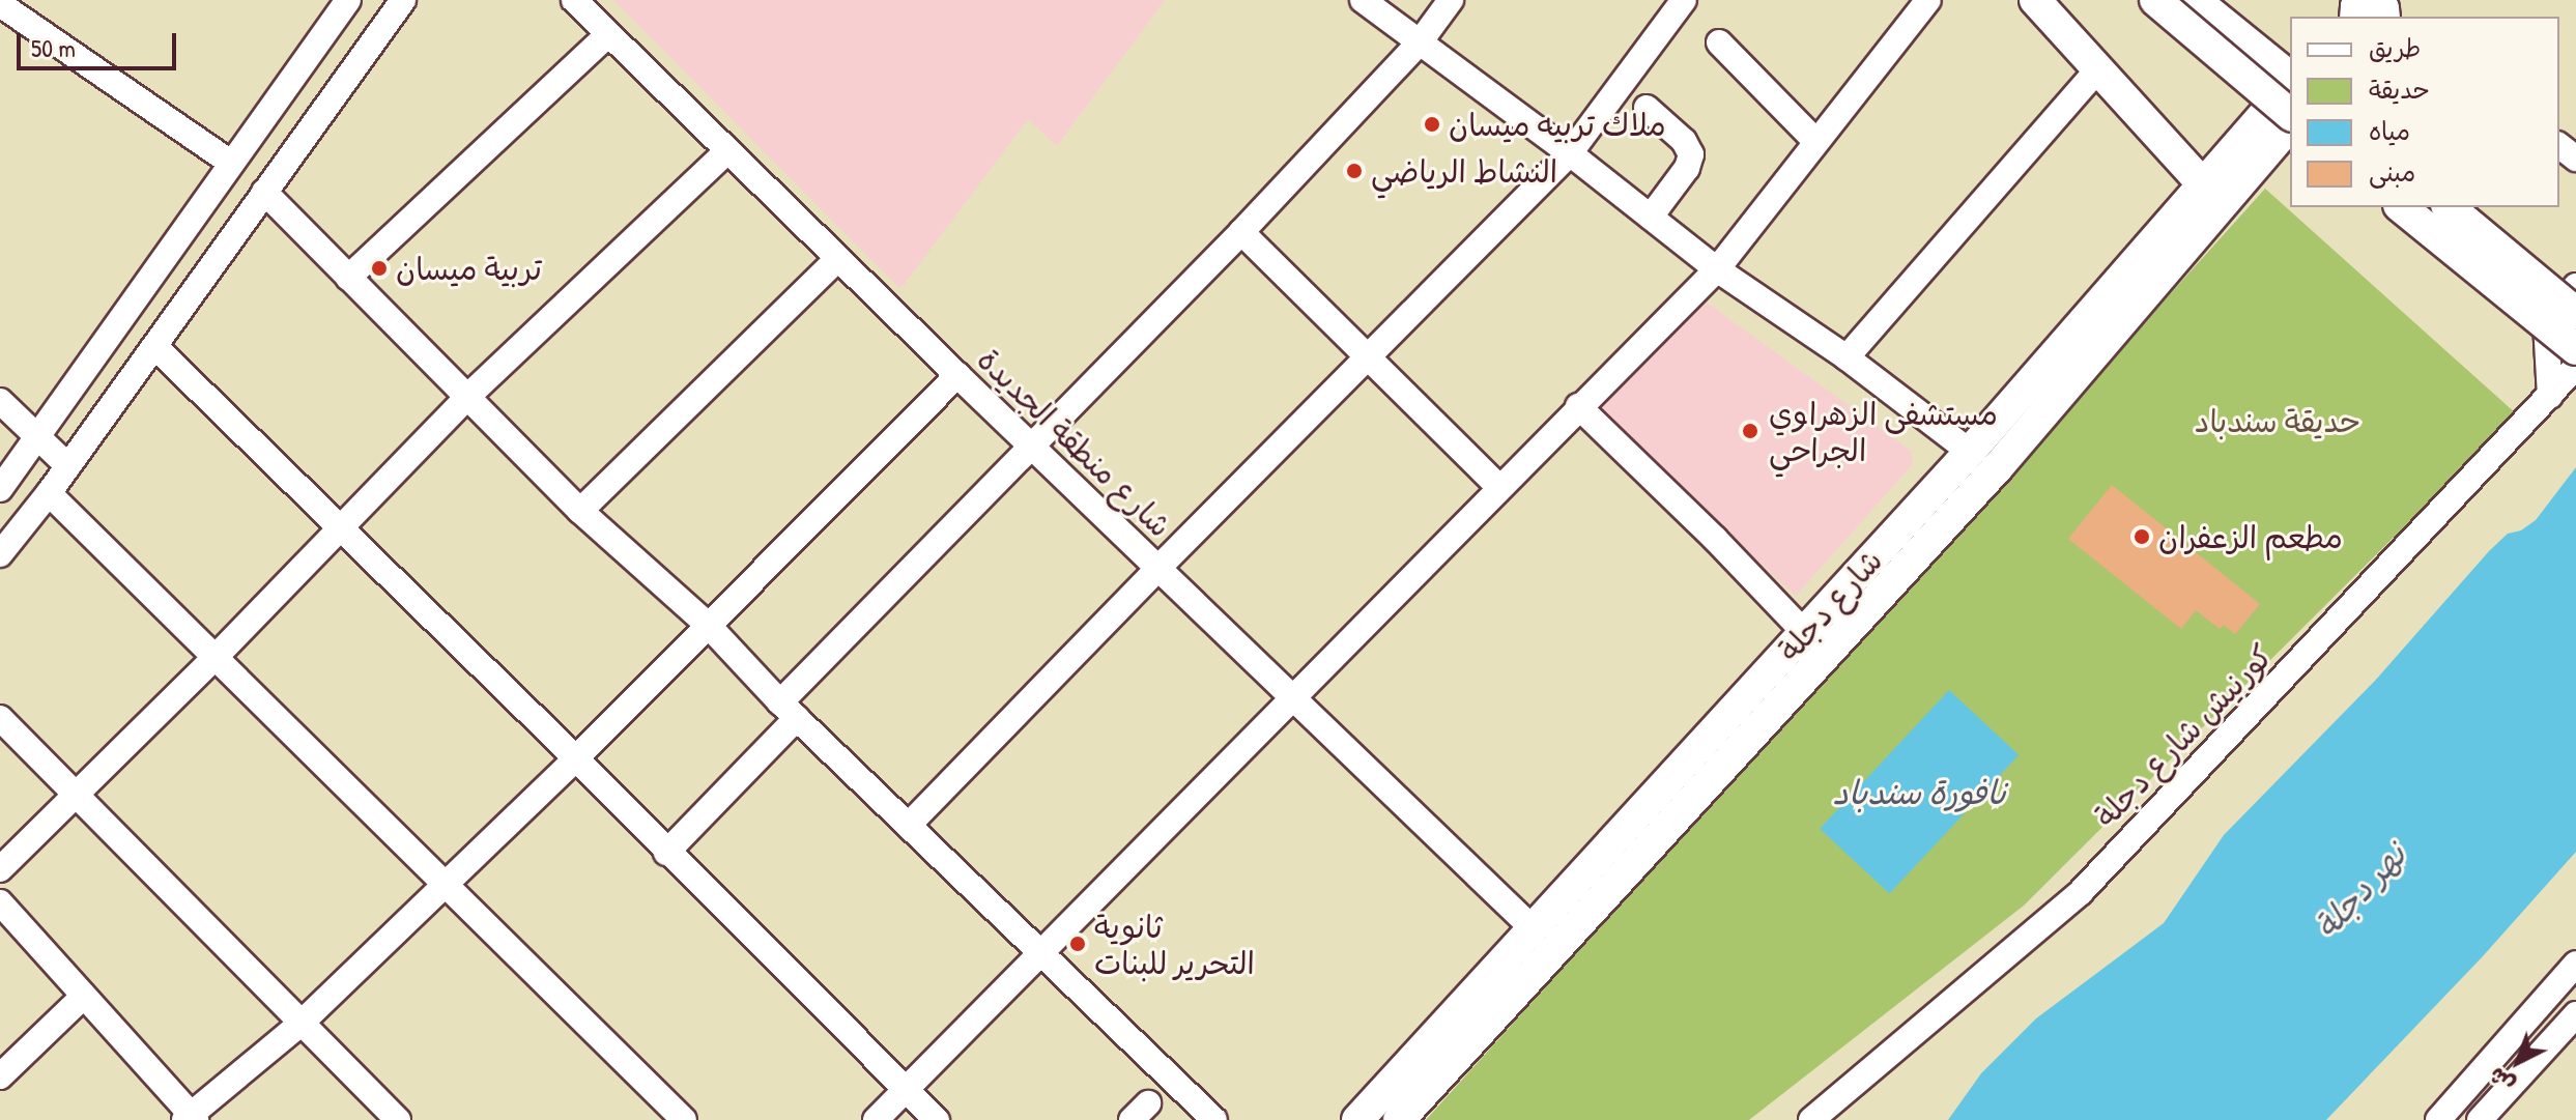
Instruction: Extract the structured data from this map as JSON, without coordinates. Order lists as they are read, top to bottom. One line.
{"streets":{"main road":["شارع دجلة"],"street":["شارع منطقة الجديدة","كورنيش شارع دجلة"]},"crossings":[["شارع منطقة الجديدة","شارع دجلة"]],"water":["نافورة سندباد","نهر دجلة"],"parks":["حديقة سندباد"],"places":["ملاك تربيه ميسان","النشاط الرياضي","تربية ميسان","مستشفى الزهراوي الجراحي","مطعم الزعفران","ثانوية التحرير للبنات"],"legend":["طريق","حديقة","مياه","مبنى"],"scale_bar":"50 m","north":"bottom left"}
